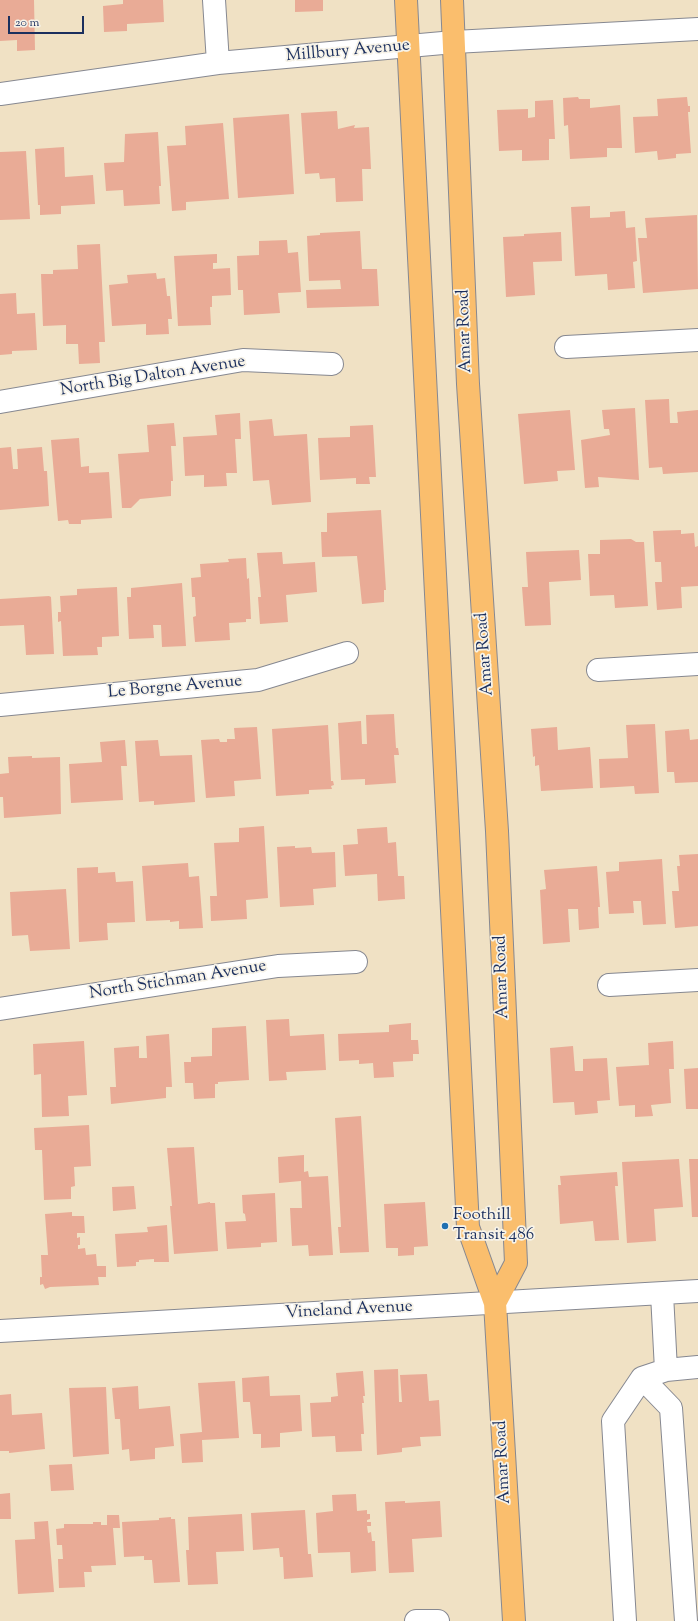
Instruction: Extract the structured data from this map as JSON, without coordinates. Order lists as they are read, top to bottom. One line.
{"streets":{"main road":["Amar Road"],"street":["Millbury Avenue","North Big Dalton Avenue","Le Borgne Avenue","North Stichman Avenue","Vineland Avenue"]},"crossings":[["Millbury Avenue","Amar Road"],["Amar Road","Vineland Avenue"]],"places":["Foothill Transit 486"],"scale_bar":"20 m"}
